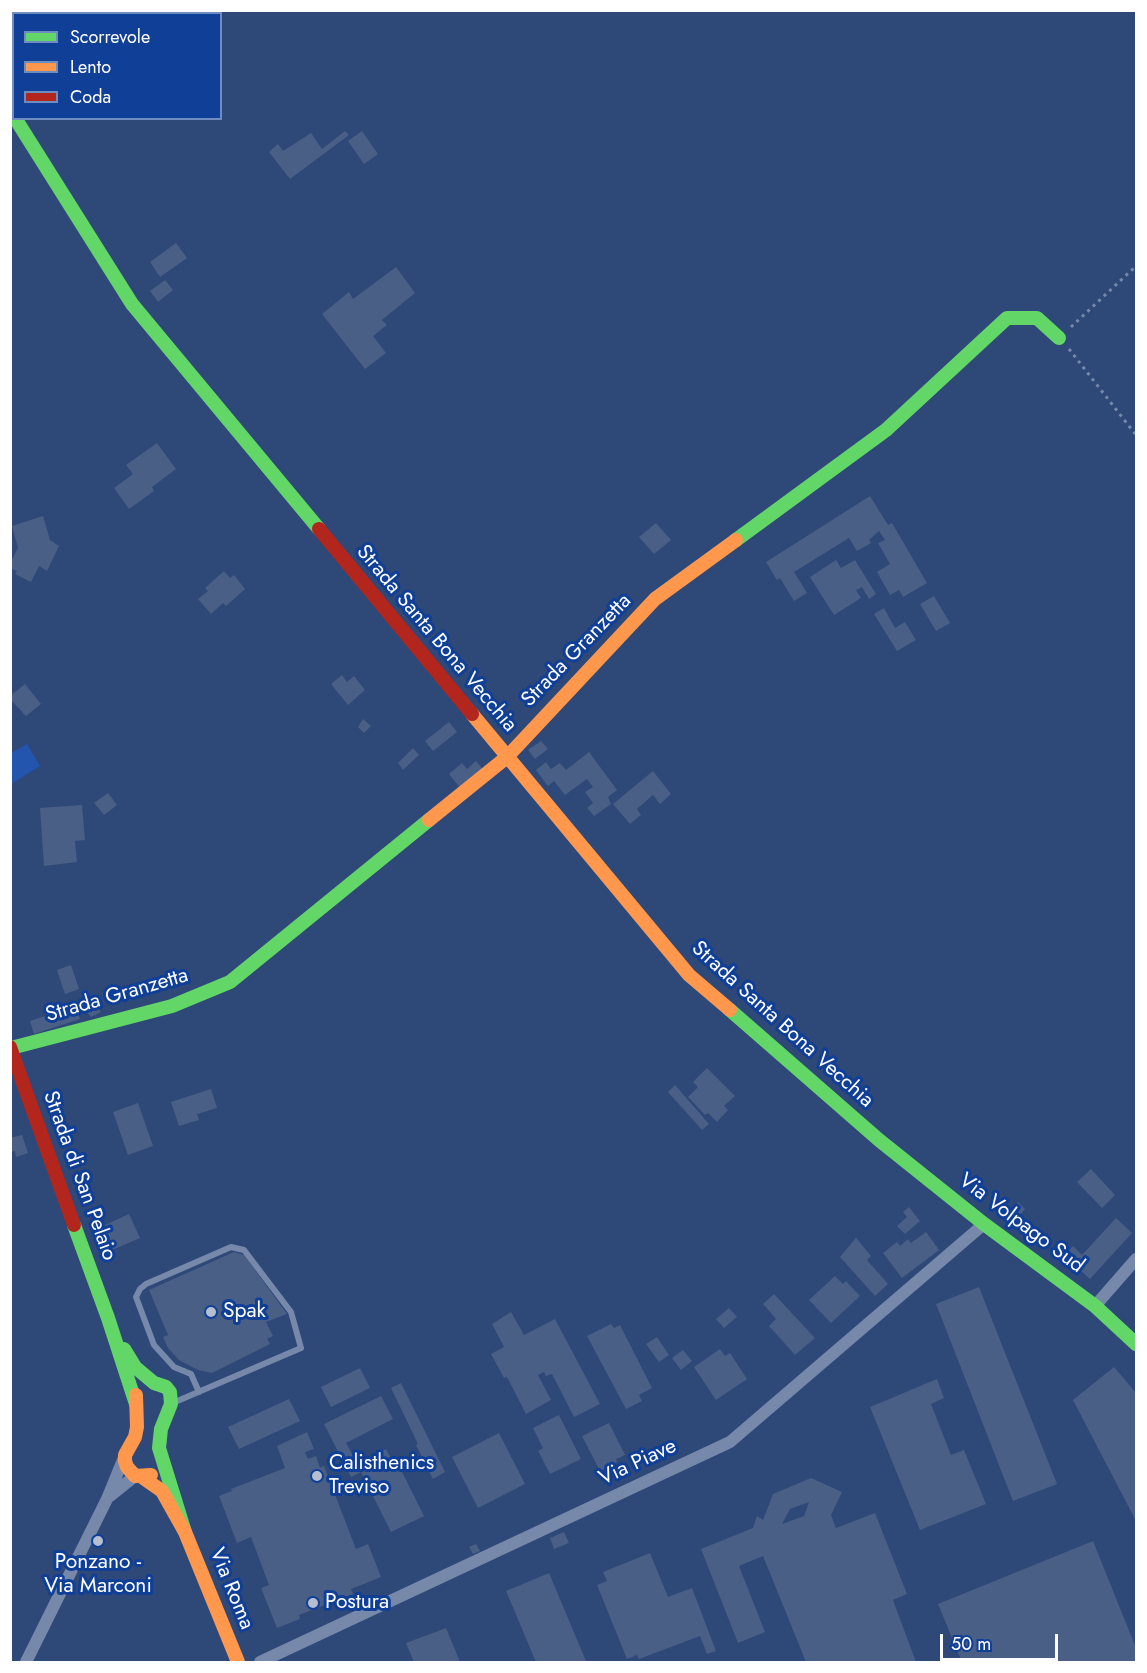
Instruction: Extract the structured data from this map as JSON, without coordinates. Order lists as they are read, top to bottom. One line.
{"streets":{"street":["Strada Santa Bona Vecchia","Strada Granzetta","Strada di San Pelaio","Via Volpago Sud","Via Piave","Via Roma"]},"crossings":[["Strada Santa Bona Vecchia","Strada Granzetta"],["Strada Santa Bona Vecchia","Via Volpago Sud"],["Strada Granzetta","Strada di San Pelaio"],["Via Volpago Sud","Via Piave"]],"places":["Spak","Calisthenics Treviso","Ponzano - Via Marconi","Postura"],"legend":["Scorrevole","Lento","Coda"],"scale_bar":"50 m"}
